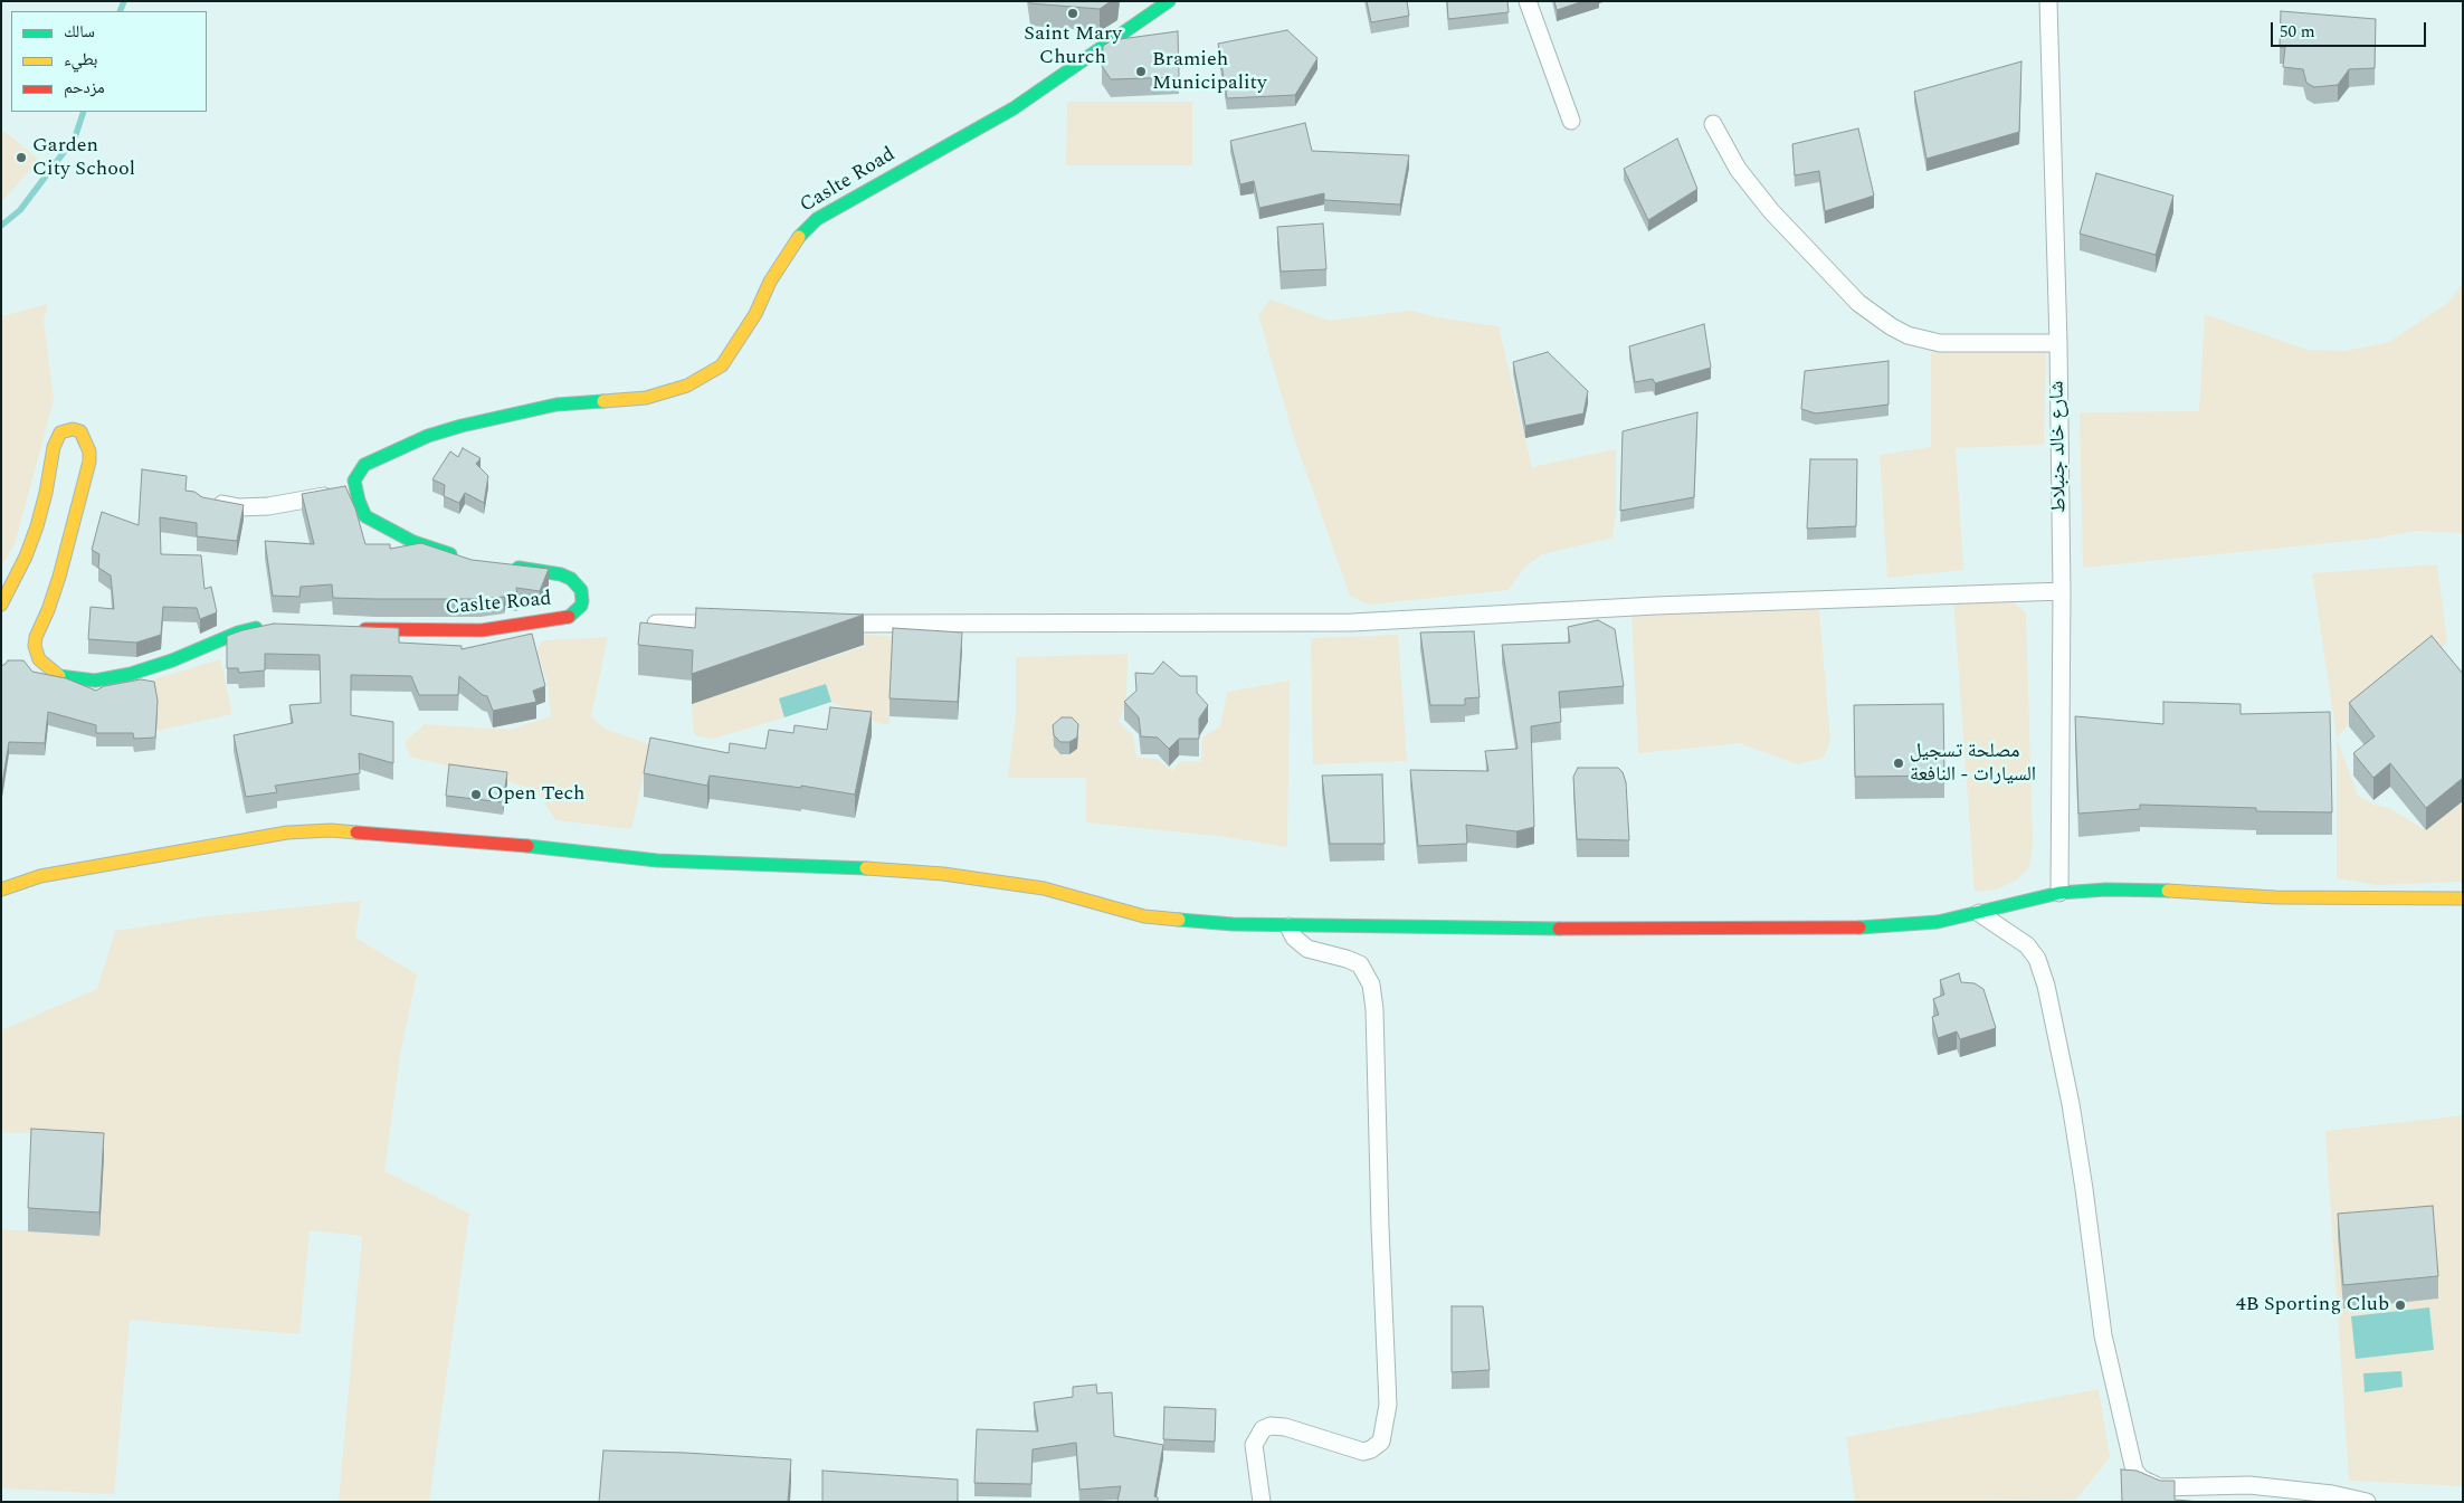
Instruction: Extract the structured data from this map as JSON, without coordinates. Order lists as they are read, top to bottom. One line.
{"streets":{"main road":["Caslte Road"],"street":["شارع خالد جنبلاط"]},"places":["Saint Mary Church","Bramieh Municipality","Garden City School","مصلحة تسجيل السيارات - النافعة","Open Tech","4B Sporting Club"],"legend":["سالك","بطيء","مزدحم"],"scale_bar":"50 m"}
